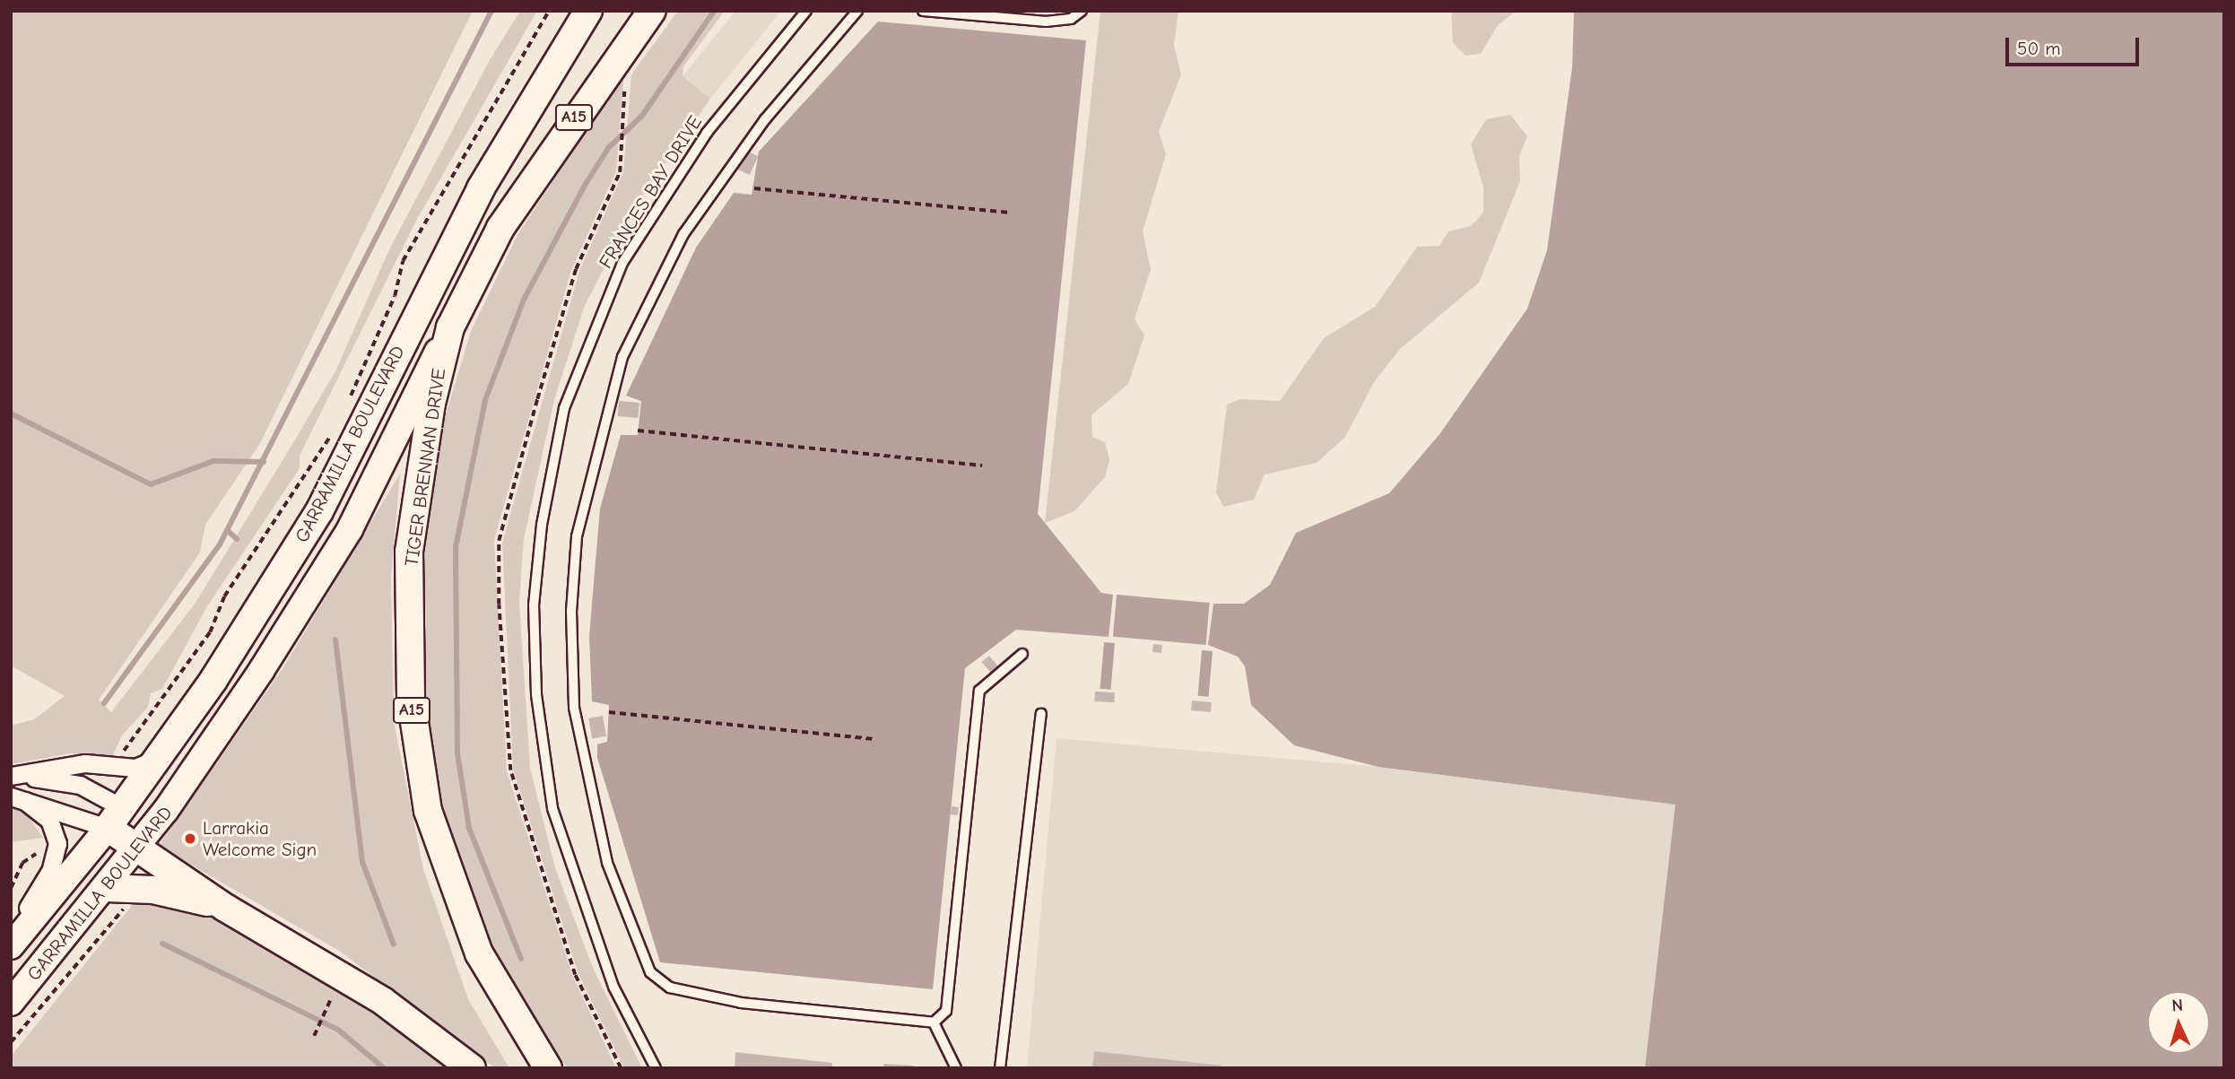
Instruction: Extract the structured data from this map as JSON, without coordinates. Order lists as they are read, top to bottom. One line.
{"streets":{"main road":["A15","GARRAMILLA BOULEVARD","TIGER BRENNAN DRIVE"],"lane":["FRANCES BAY DRIVE"]},"crossings":[["GARRAMILLA BOULEVARD","TIGER BRENNAN DRIVE"]],"places":["Larrakia Welcome Sign"],"scale_bar":"50 m","north":"top"}
